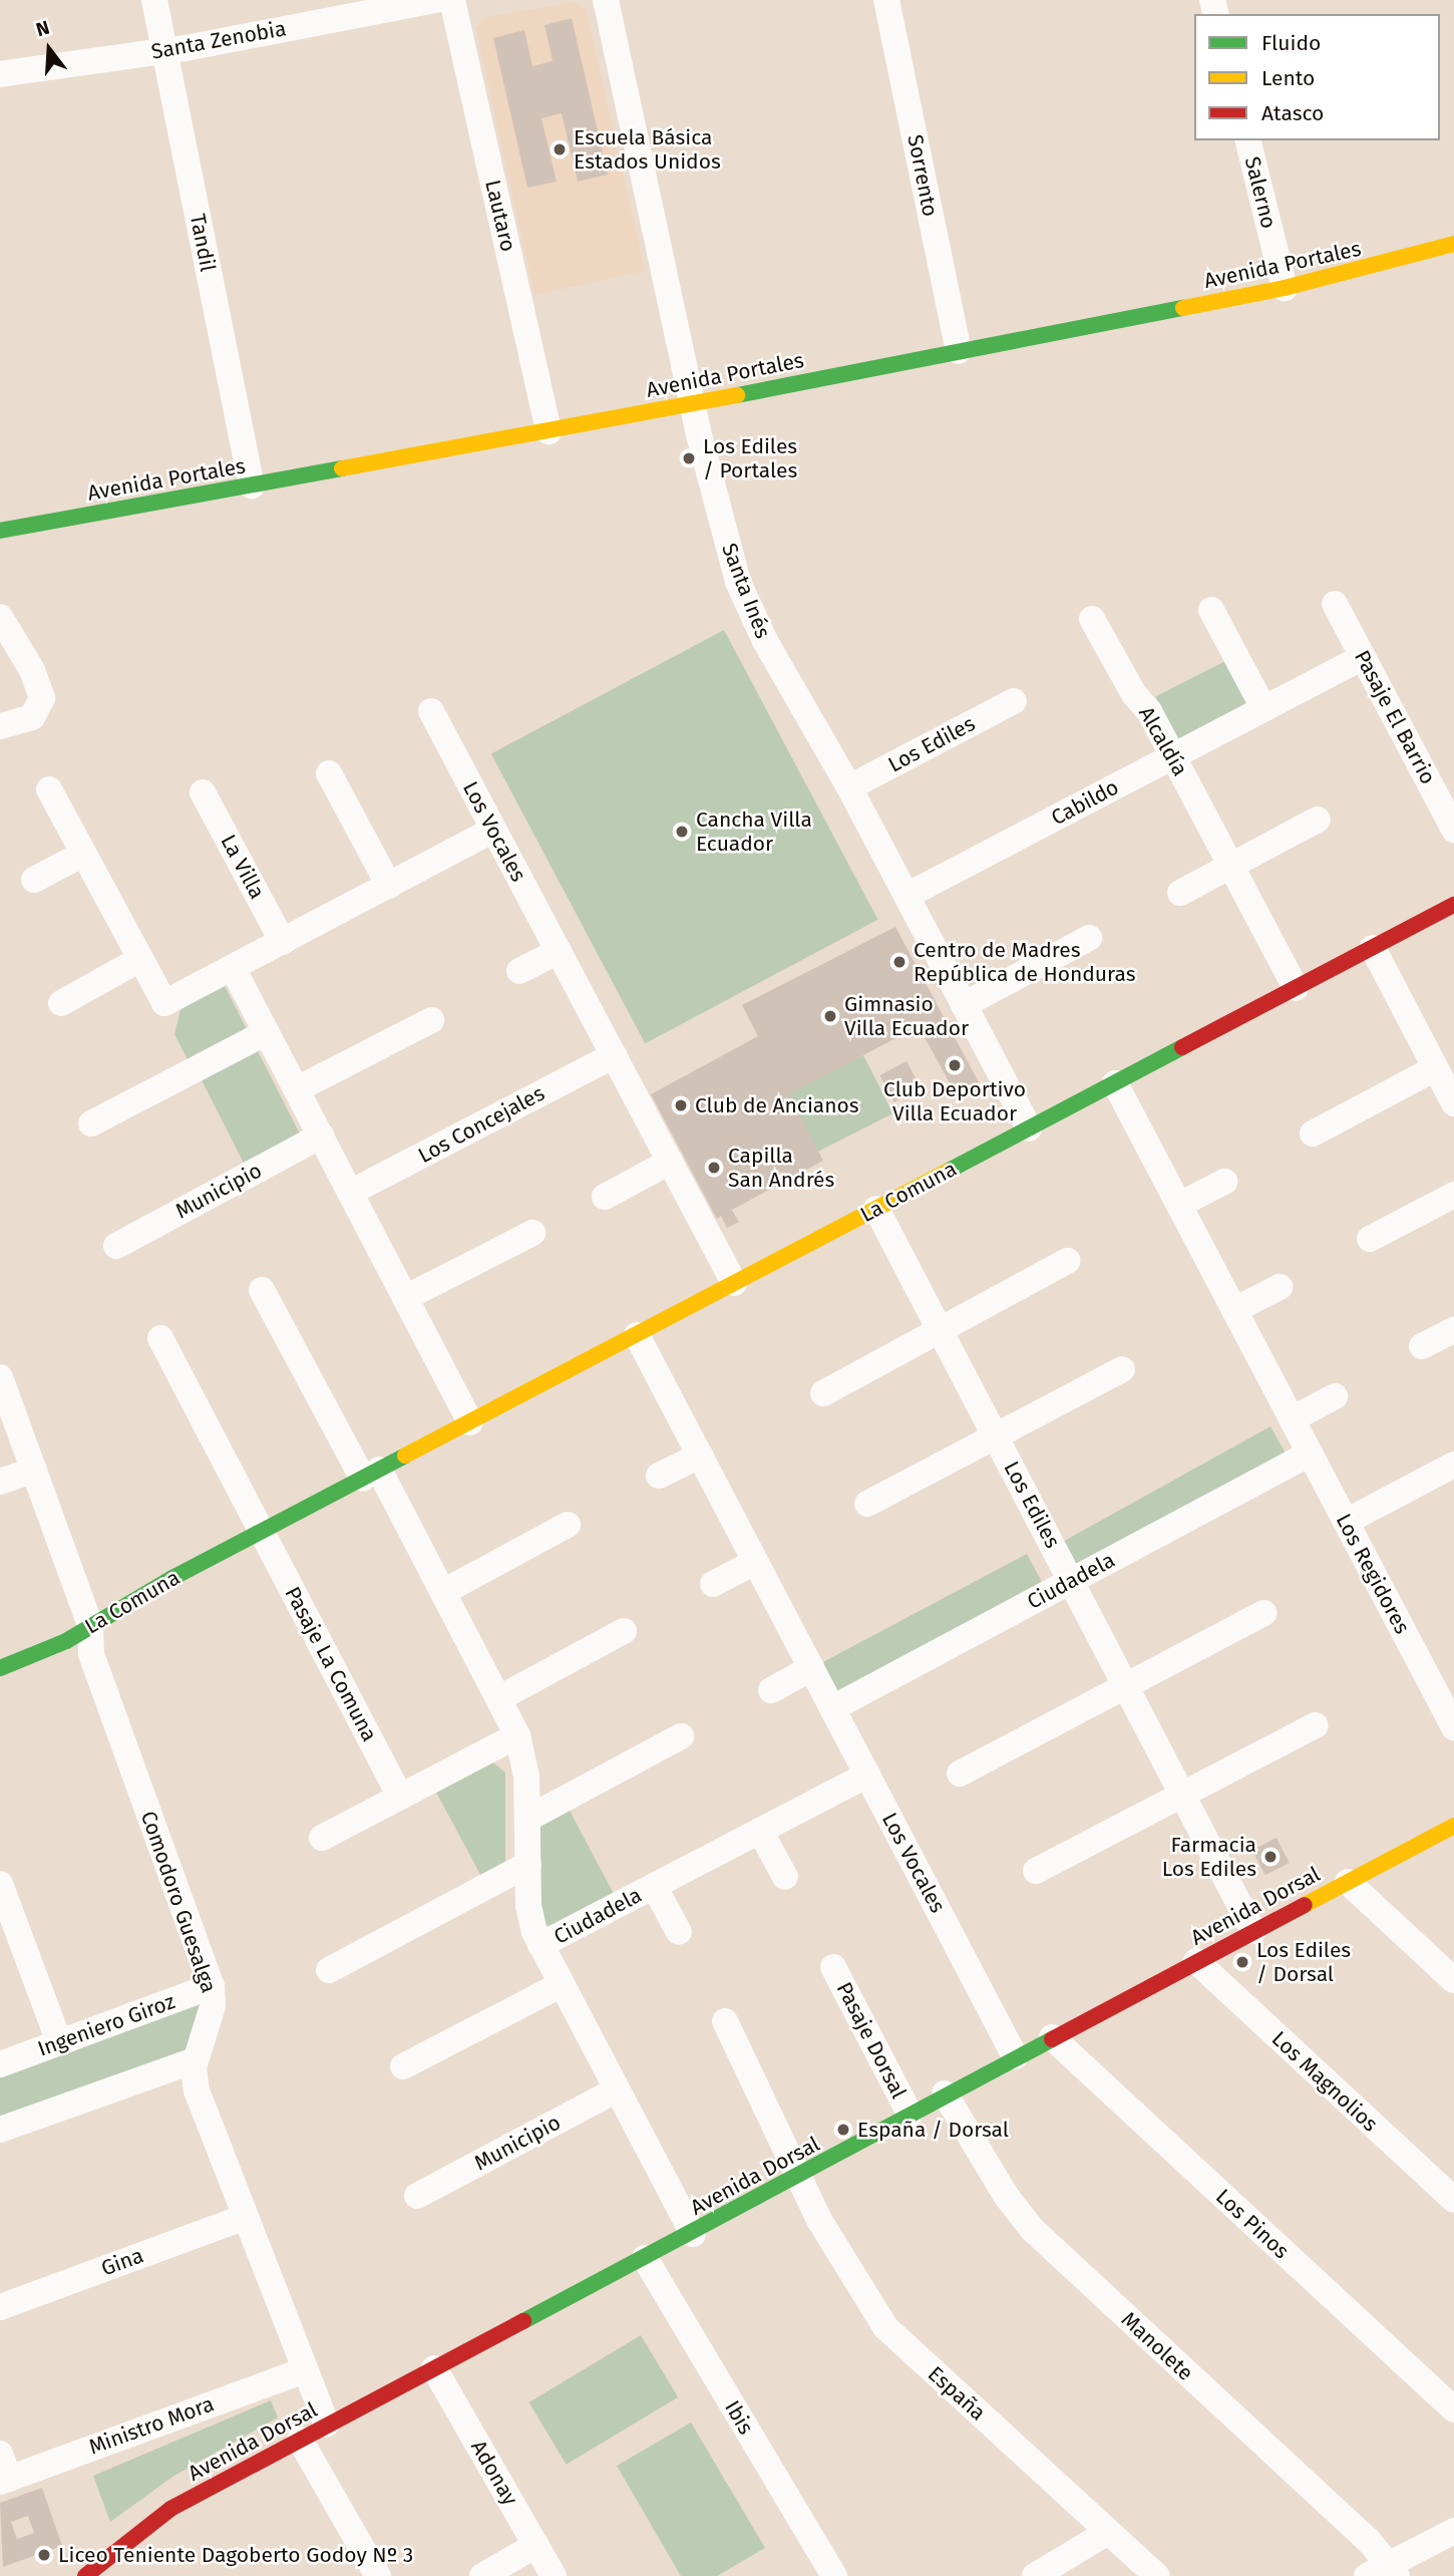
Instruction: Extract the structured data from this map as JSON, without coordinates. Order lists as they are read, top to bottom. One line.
{"streets":{"street":["Santa Zenobia","Sorrento","Salerno","Lautaro","Tandil","Avenida Portales","Santa Inés","Pasaje El Barrio","Alcaldía","Los Ediles","Cabildo","Los Vocales","La Villa","Los Concejales","Municipio","La Comuna","Los Regidores","Ciudadela","Pasaje La Comuna","Comodoro Guesalga","Avenida Dorsal","Ingeniero Giroz","Pasaje Dorsal","Los Magnolios","Los Pinos","Gina","Manolete","España","Ibis","Ministro Mora","Adonay"]},"crossings":[["Santa Zenobia","Tandil"],["Sorrento","Avenida Portales"],["Salerno","Avenida Portales"],["Lautaro","Avenida Portales"],["Tandil","Avenida Portales"],["Avenida Portales","Santa Inés"],["Santa Inés","Los Ediles"],["Santa Inés","Cabildo"],["Santa Inés","La Comuna"],["Pasaje El Barrio","Cabildo"],["Alcaldía","Cabildo"],["Alcaldía","La Comuna"],["Los Ediles","La Comuna"],["Los Ediles","Ciudadela"],["Los Ediles","Avenida Dorsal"],["Los Vocales","Los Concejales"],["Los Vocales","La Comuna"],["Los Vocales","Ciudadela"],["Los Vocales","Avenida Dorsal"],["La Comuna","Los Regidores"],["La Comuna","Pasaje La Comuna"],["La Comuna","Comodoro Guesalga"],["Los Regidores","Ciudadela"],["Comodoro Guesalga","Avenida Dorsal"],["Comodoro Guesalga","Ingeniero Giroz"],["Comodoro Guesalga","Gina"],["Comodoro Guesalga","Ministro Mora"],["Avenida Dorsal","Pasaje Dorsal"],["Avenida Dorsal","Los Magnolios"],["Avenida Dorsal","Los Pinos"],["Avenida Dorsal","Manolete"],["Avenida Dorsal","España"],["Avenida Dorsal","Ibis"],["Avenida Dorsal","Adonay"]],"places":["Escuela Básica Estados Unidos","Los Ediles / Portales","Cancha Villa Ecuador","Centro de Madres República de Honduras","Gimnasio Villa Ecuador","Club Deportivo Villa Ecuador","Club de Ancianos","Capilla San Andrés","Farmacia Los Ediles","Los Ediles / Dorsal","España / Dorsal","Liceo Teniente Dagoberto Godoy Nº 3"],"legend":["Fluido","Lento","Atasco"],"north":"top"}
